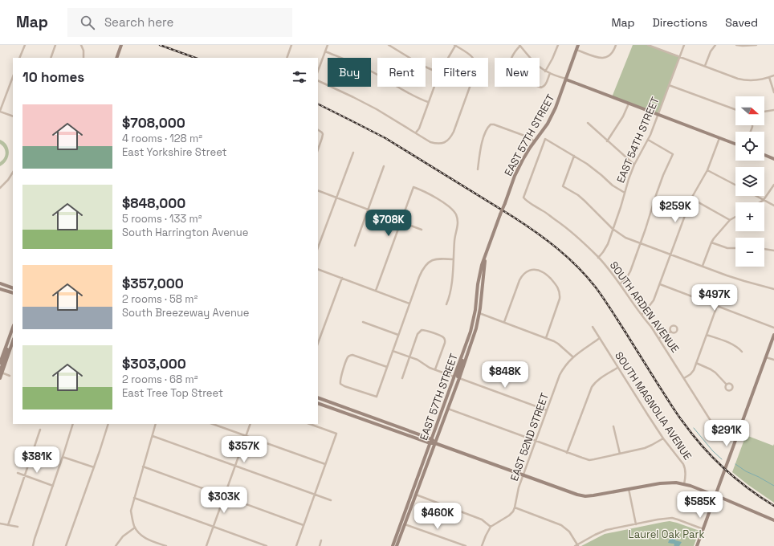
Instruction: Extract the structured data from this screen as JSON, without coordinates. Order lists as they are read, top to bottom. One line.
{"streets":{"main road":["EAST 57TH STREET"],"street":["EAST 54TH STREET","SOUTH ARDEN AVENUE","SOUTH MAGNOLIA AVENUE","EAST 52ND STREET"]},"crossings":[["EAST 57TH STREET","SOUTH ARDEN AVENUE"],["EAST 54TH STREET","SOUTH ARDEN AVENUE"],["SOUTH MAGNOLIA AVENUE","EAST 52ND STREET"]],"parks":["Laurel Oak Park"],"north":"right","page":{"header":"Map","search":"Search here","nav":["Map","Directions","Saved"],"chip":["Buy","Rent","Filters","New"],"heading":"10 homes","map_buttons":["+","−"],"list":[{"name":"$708,000","note":"4 rooms · 128 m² · East Yorkshire Street"},{"name":"$848,000","note":"5 rooms · 133 m² · South Harrington Avenue"},{"name":"$357,000","note":"2 rooms · 58 m² · South Breezeway Avenue"},{"name":"$303,000","note":"2 rooms · 68 m² · East Tree Top Street"}],"price":["$259K","$708K","$497K","$848K","$291K","$357K","$381K","$303K","$585K","$460K"]}}
